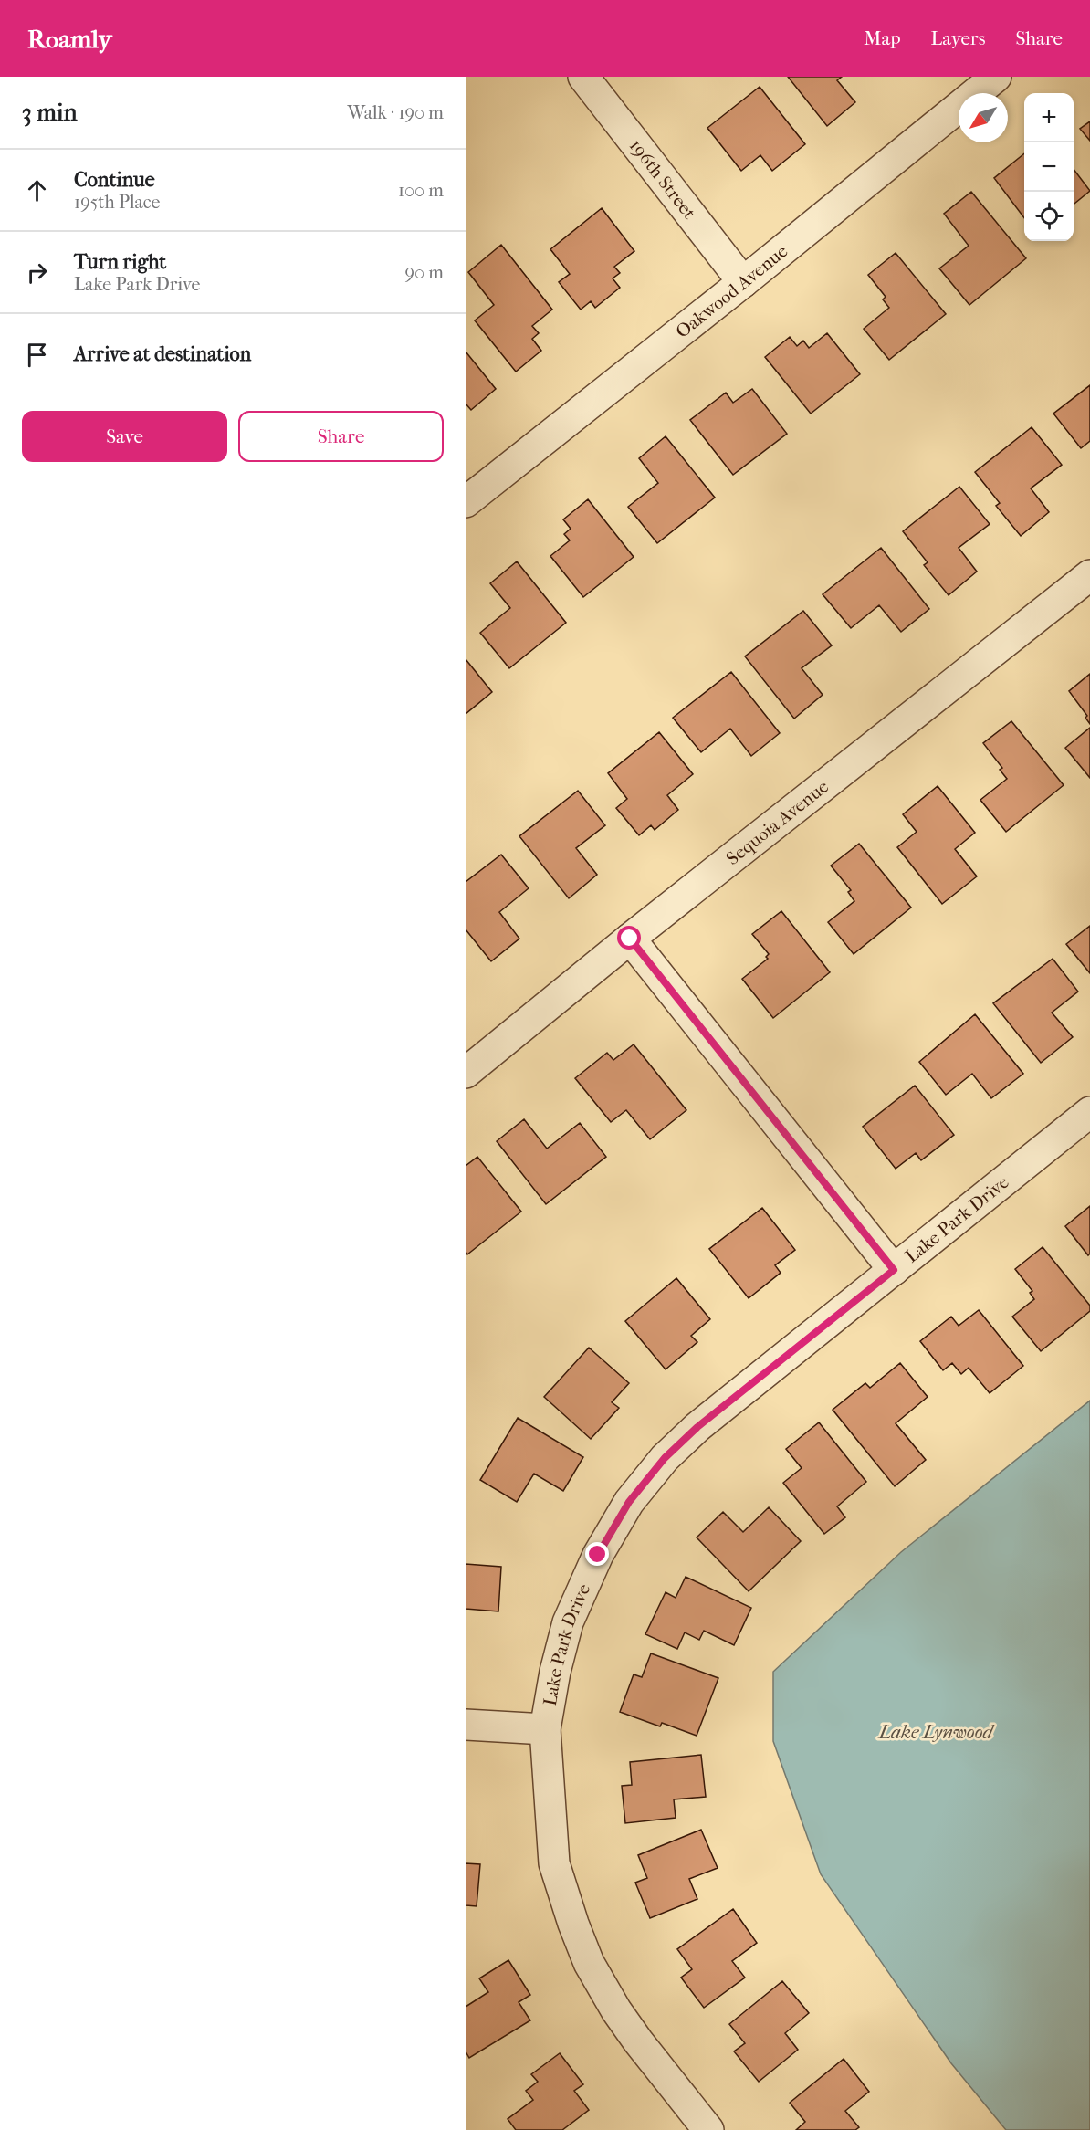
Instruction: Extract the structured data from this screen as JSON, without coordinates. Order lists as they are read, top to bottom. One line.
{"streets":{"street":["196th Street","Oakwood Avenue","Sequoia Avenue","Lake Park Drive"]},"crossings":[["196th Street","Oakwood Avenue"]],"water":["Lake Lynwood"],"north":"bottom left","page":{"header":"Roamly","nav":["Map","Layers","Share"],"heading":["3 min","Walk · 190 m"],"map_buttons":["+","−"],"list":[["Continue","195th Place","100 m"],["Turn right","Lake Park Drive","90 m"],"Arrive at destination"],"buttons":["Save","Share"]}}
